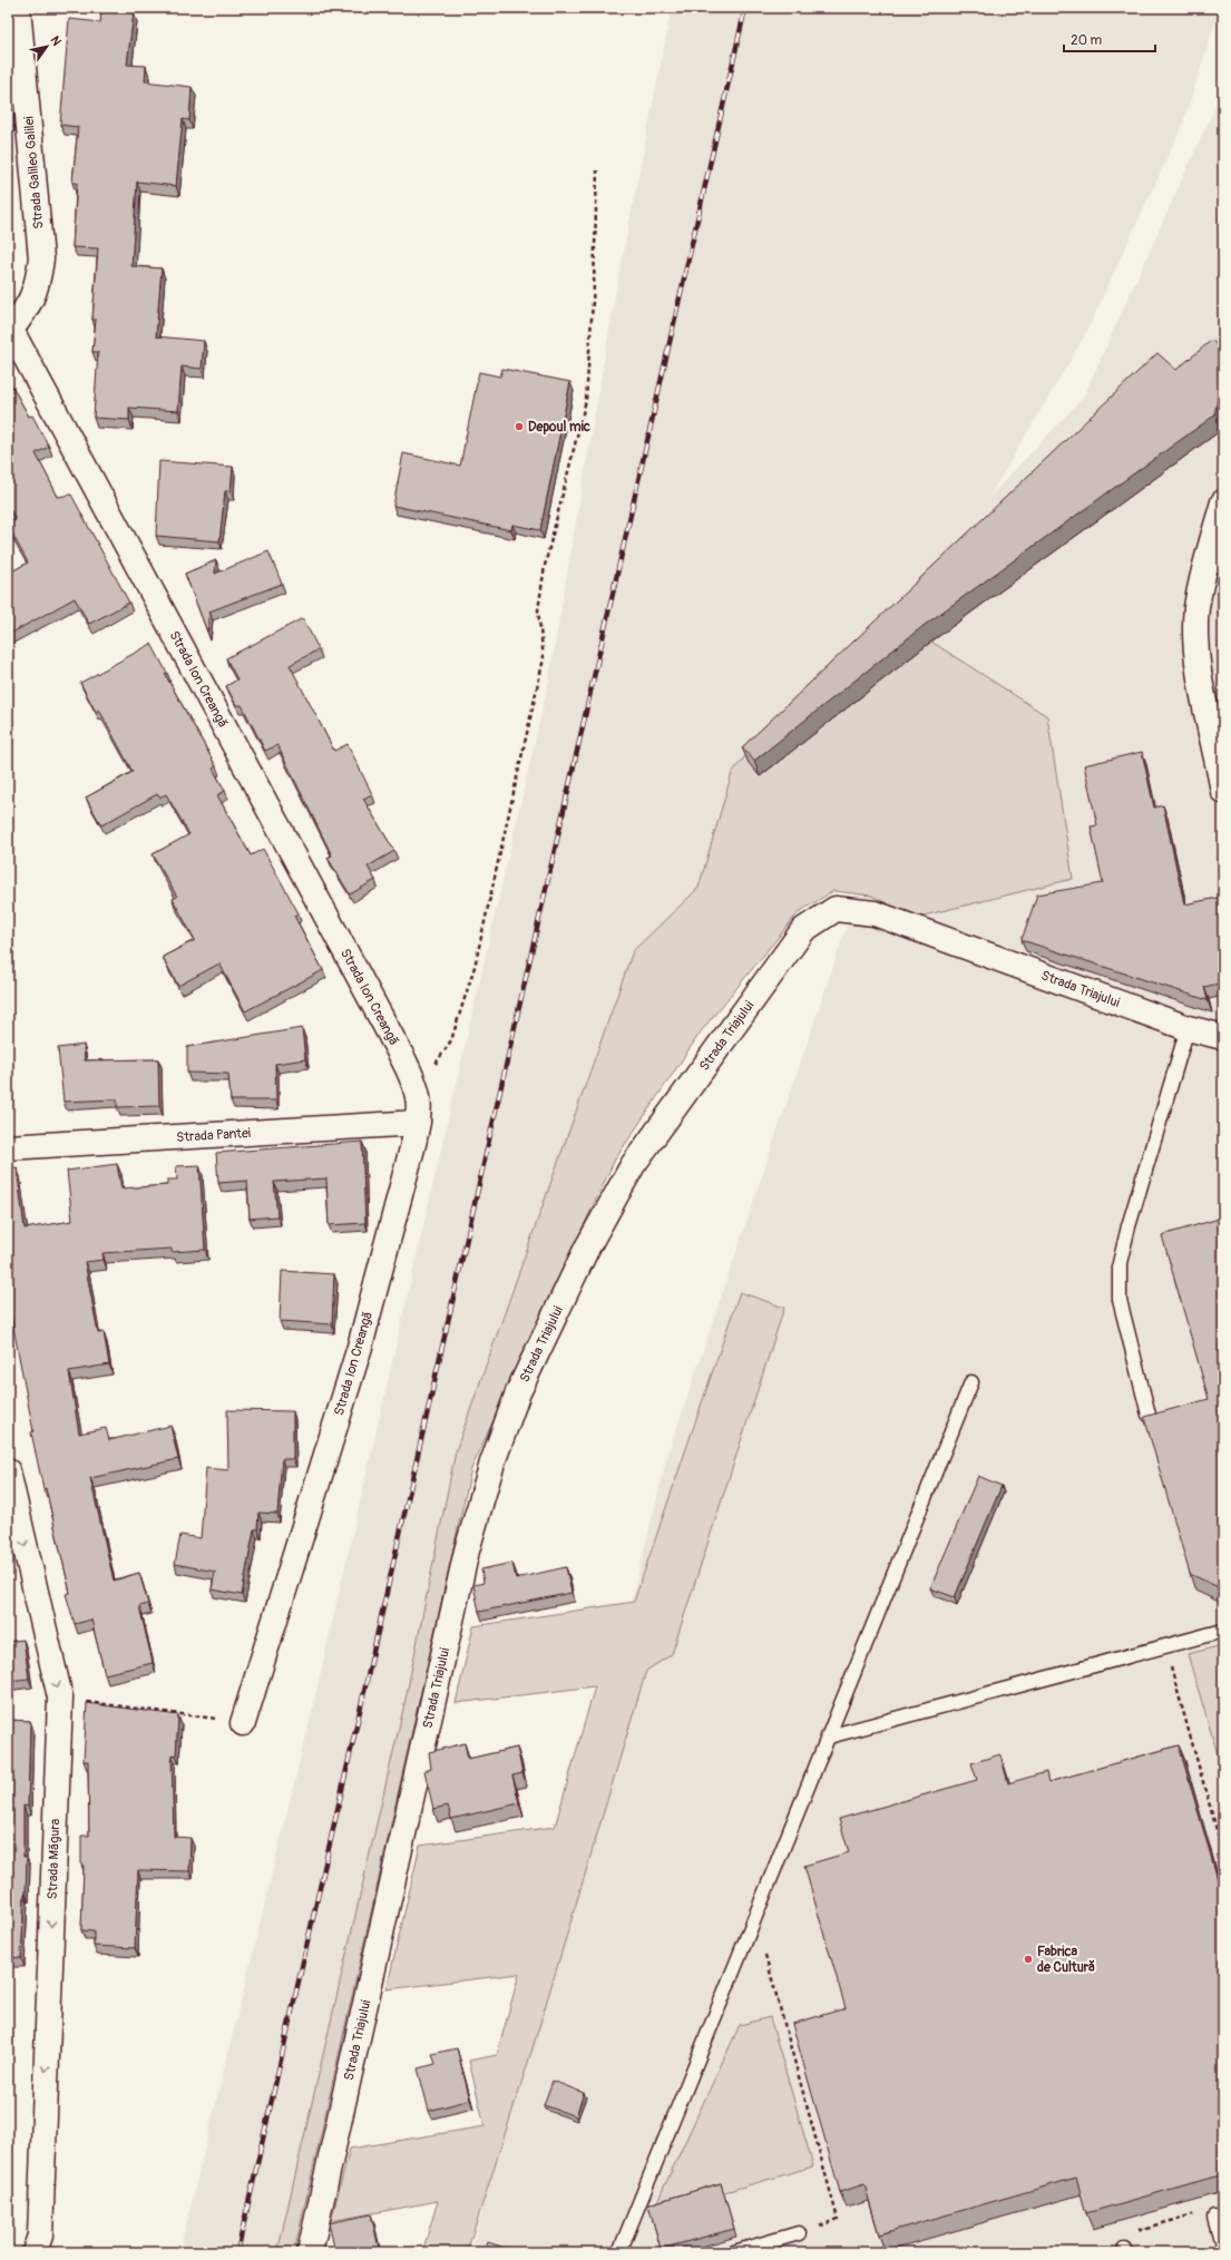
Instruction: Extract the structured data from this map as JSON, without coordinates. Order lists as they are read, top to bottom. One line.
{"streets":{"street":["Strada Galileo Galilei","Strada Ion Creangă","Strada Triajului","Strada Pantei","Strada Măgura"]},"crossings":[["Strada Galileo Galilei","Strada Ion Creangă"],["Strada Ion Creangă","Strada Pantei"]],"one_way":["Strada Măgura"],"places":["Depoul mic","Fabrica de Cultură"],"scale_bar":"20 m","north":"top right"}
